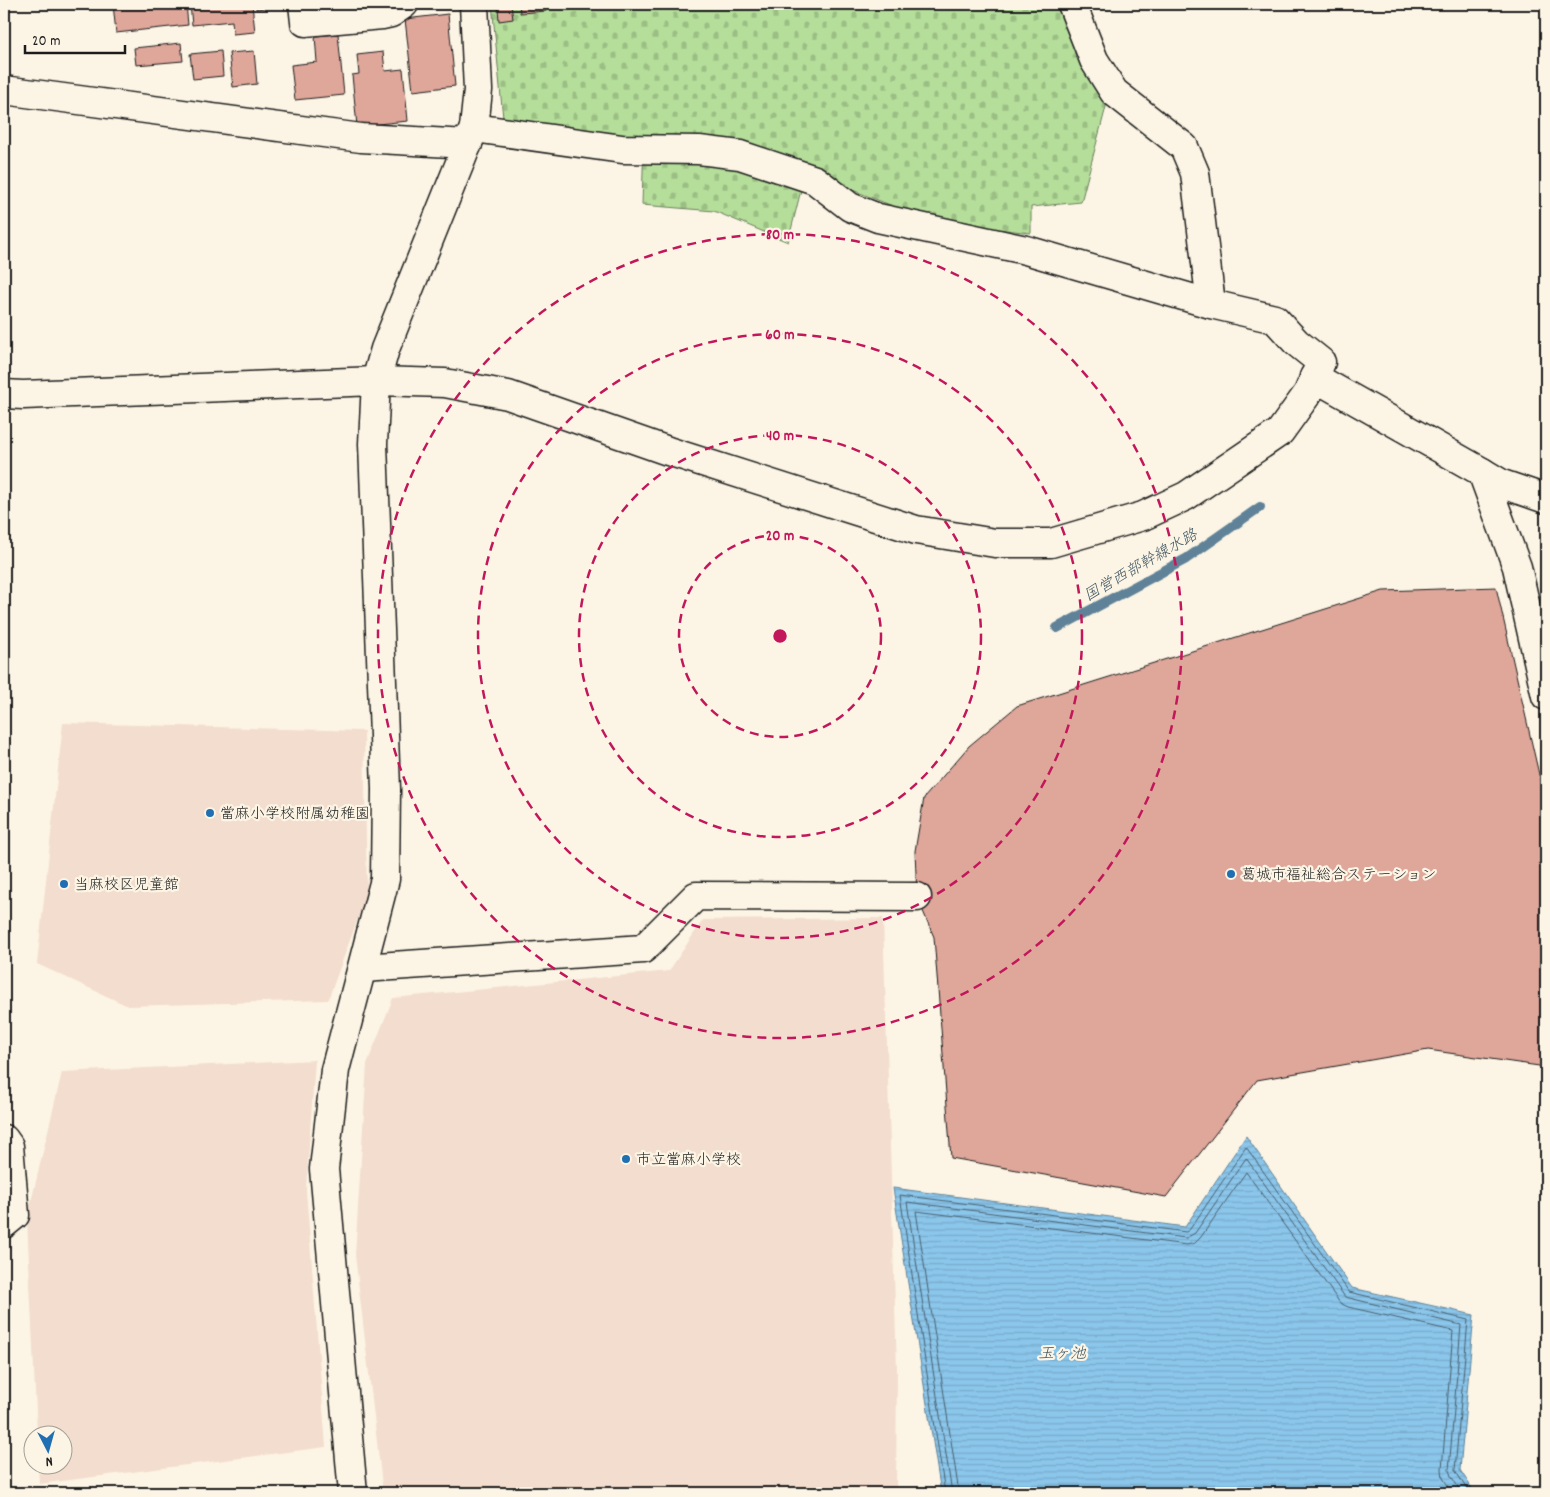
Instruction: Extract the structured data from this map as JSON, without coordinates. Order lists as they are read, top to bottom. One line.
{"water":["国営西部幹線水路","玉ヶ池"],"places":["當麻小学校附属幼稚園","葛城市福祉総合ステーション","当麻校区児童館","市立當麻小学校"],"scale_bar":"20 m","north":"bottom","rings":["80 m","60 m","40 m","20 m"]}
